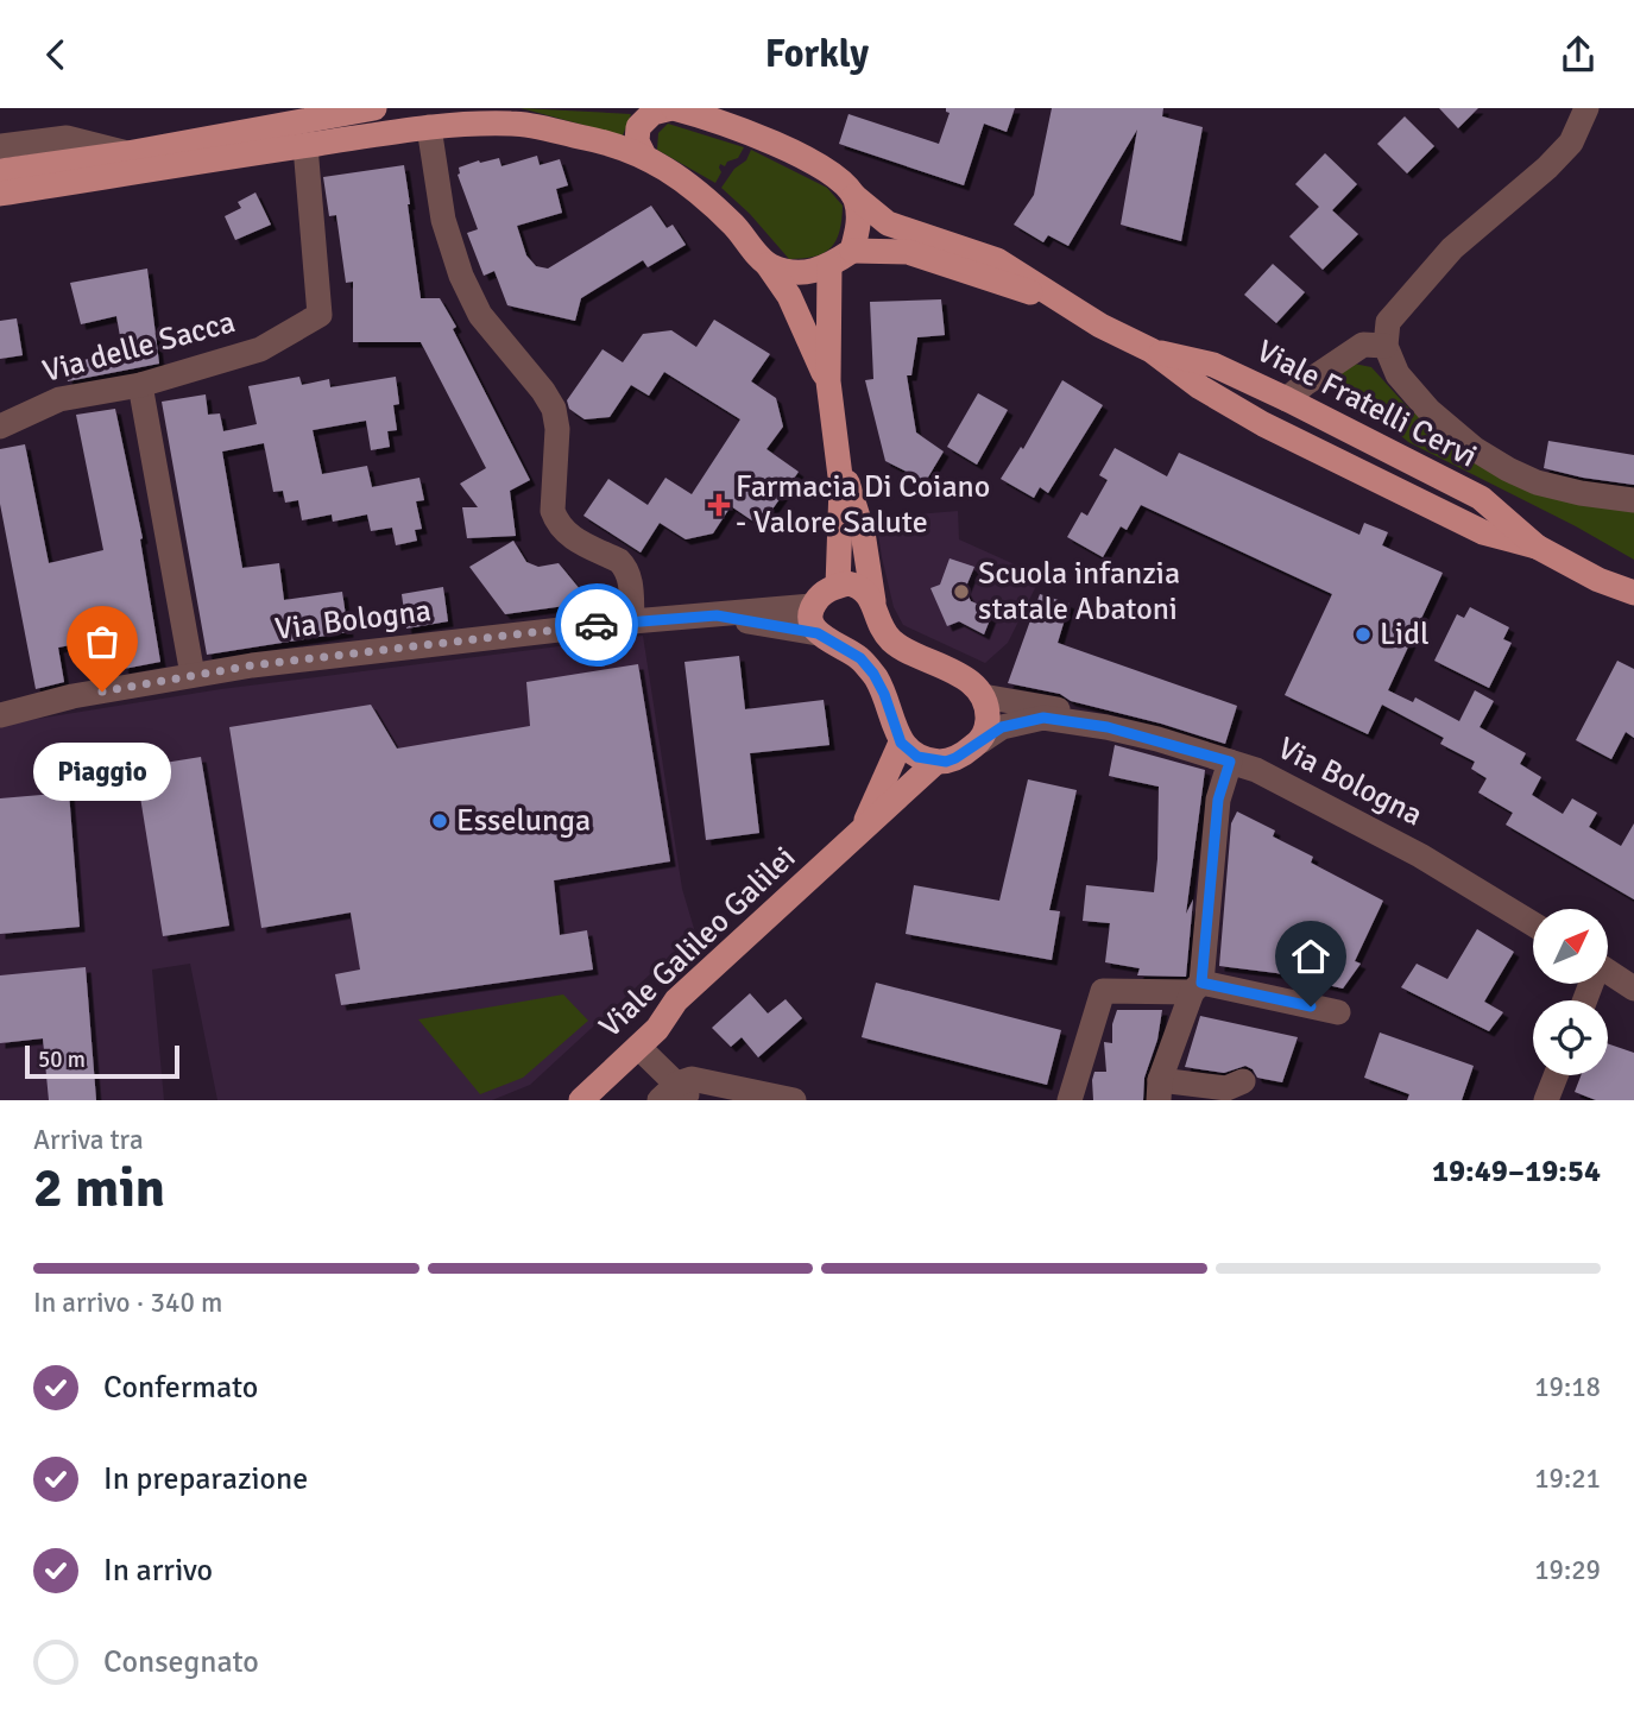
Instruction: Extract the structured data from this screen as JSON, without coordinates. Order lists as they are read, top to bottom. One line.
{"streets":{"main road":["Viale Fratelli Cervi","Viale Galileo Galilei"],"street":["Via delle Sacca","Via Bologna"]},"places":{"health":["Farmacia Di Coiano - Valore Salute"],"other":["Scuola infanzia statale Abatoni","Lidl","Piaggio","Esselunga"]},"scale_bar":"50 m","north":"top right","page":{"header":"Forkly","bubble":"Piaggio","scale":"50 m","heading":["2 min","Arriva tra","19:49–19:54"],"bar":"In arrivo · 340 m","list":[["Confermato","19:18"],["In preparazione","19:21"],["In arrivo","19:29"],"Consegnato"]}}
